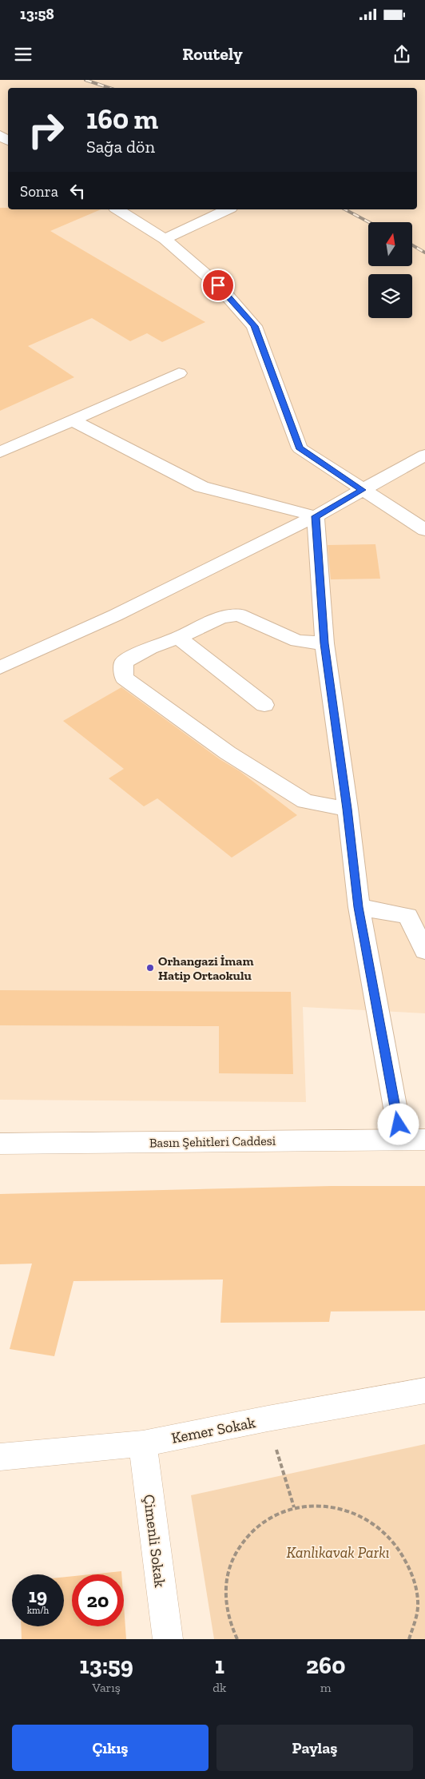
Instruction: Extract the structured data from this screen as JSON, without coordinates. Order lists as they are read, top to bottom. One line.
{"streets":{"street":["Basın Şehitleri Caddesi","Kemer Sokak","Çimenli Sokak"]},"crossings":[["Kemer Sokak","Çimenli Sokak"]],"parks":["Kanlıkavak Parkı"],"places":["Orhangazi İmam Hatip Ortaokulu"],"north":"top","page":{"status":"13:58","header":"Routely","turn":["160 m","Sağa dön"],"then":"Sonra","speed":"19 km/h","limit":"20","eta":["13:59","Varış","1","dk","260","m"],"buttons":["Çıkış","Paylaş"]}}
